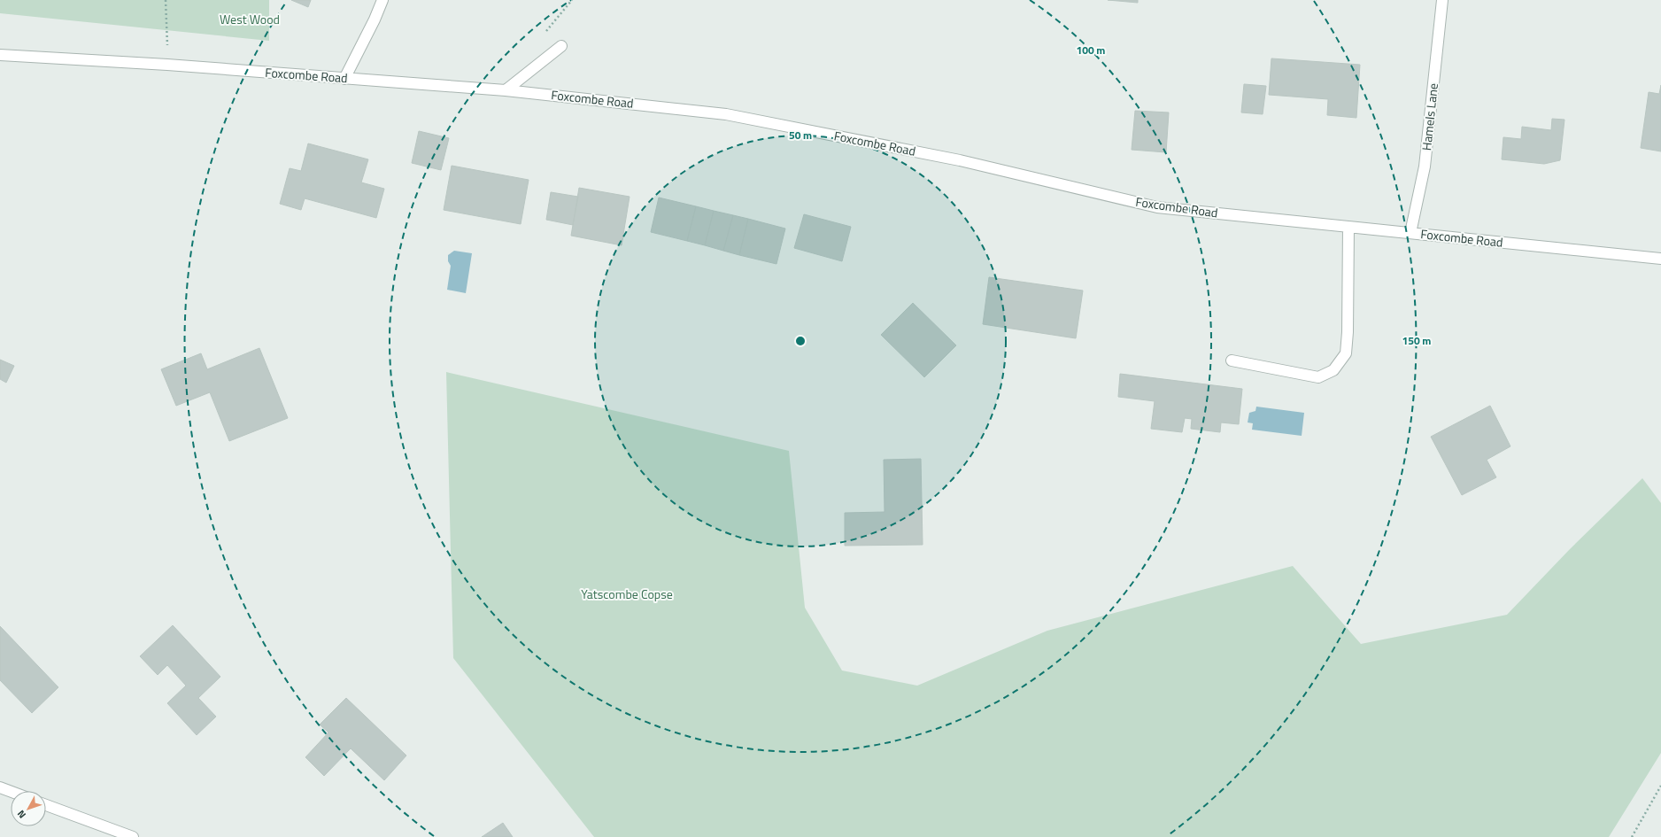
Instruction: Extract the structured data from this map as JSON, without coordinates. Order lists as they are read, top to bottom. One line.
{"streets":{"street":["Foxcombe Road","Hamels Lane"]},"crossings":[["Foxcombe Road","Hamels Lane"]],"parks":["West Wood","Yatscombe Copse"],"north":"bottom left","rings":["100 m","50 m","150 m"]}
